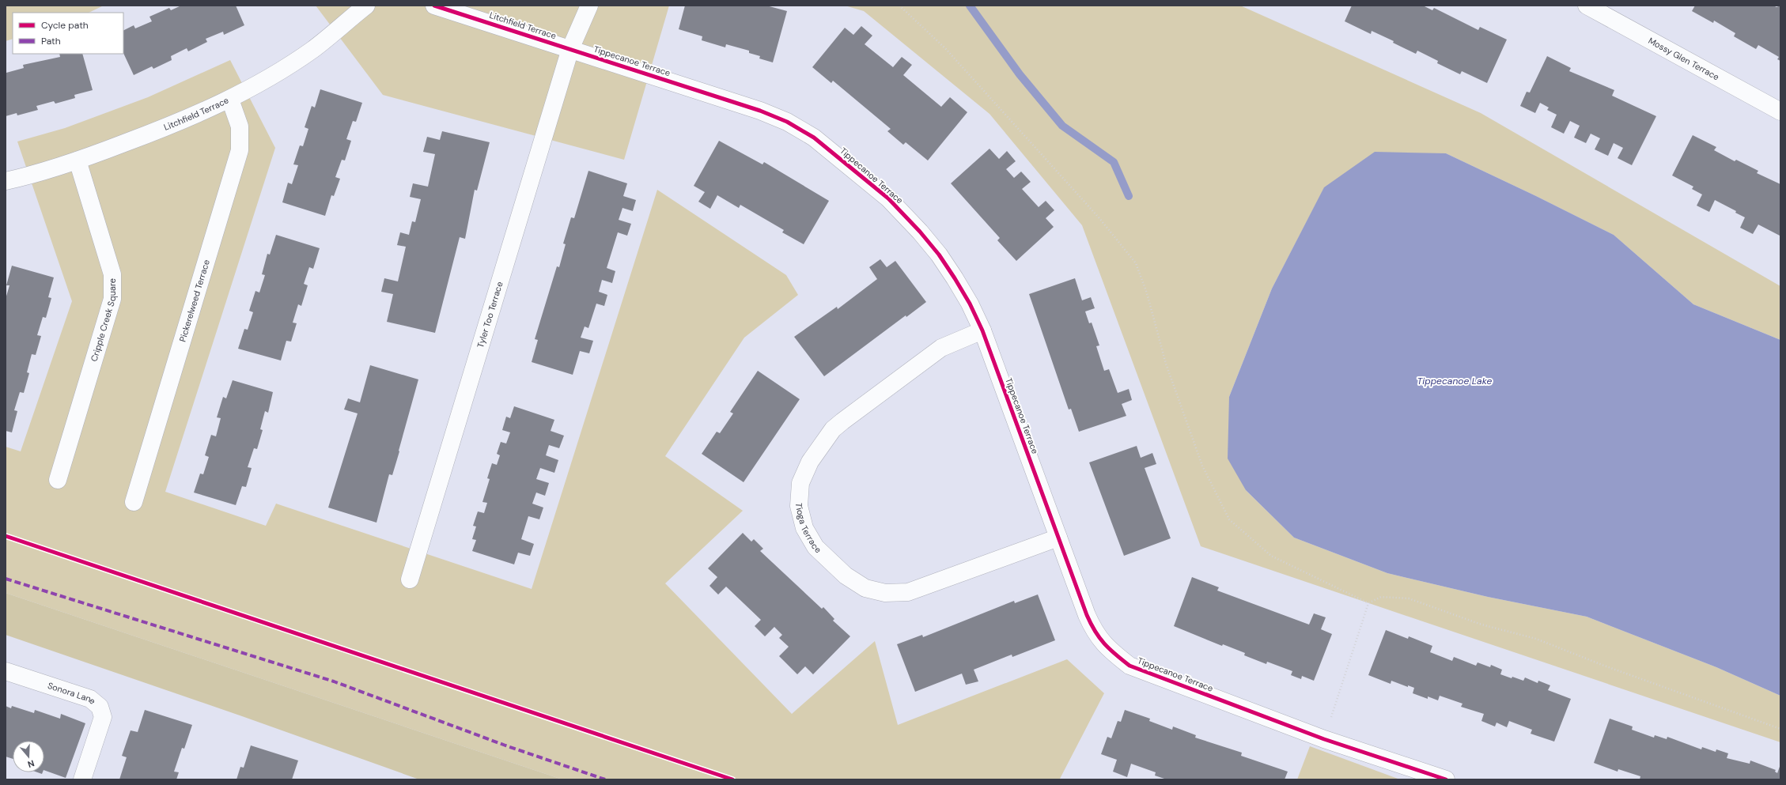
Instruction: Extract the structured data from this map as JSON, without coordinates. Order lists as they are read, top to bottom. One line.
{"streets":{"street":["Litchfield Terrace","Mossy Glen Terrace","Tippecanoe Terrace","Pickerelweed Terrace","Tyler Too Terrace","Cripple Creek Square","Tioga Terrace","Sonora Lane"]},"crossings":[["Litchfield Terrace","Tippecanoe Terrace"],["Litchfield Terrace","Pickerelweed Terrace"],["Litchfield Terrace","Tyler Too Terrace"],["Litchfield Terrace","Cripple Creek Square"],["Tippecanoe Terrace","Tyler Too Terrace"],["Tippecanoe Terrace","Tioga Terrace"]],"water":["Tippecanoe Lake"],"legend":["Cycle path","Path"],"north":"bottom"}
